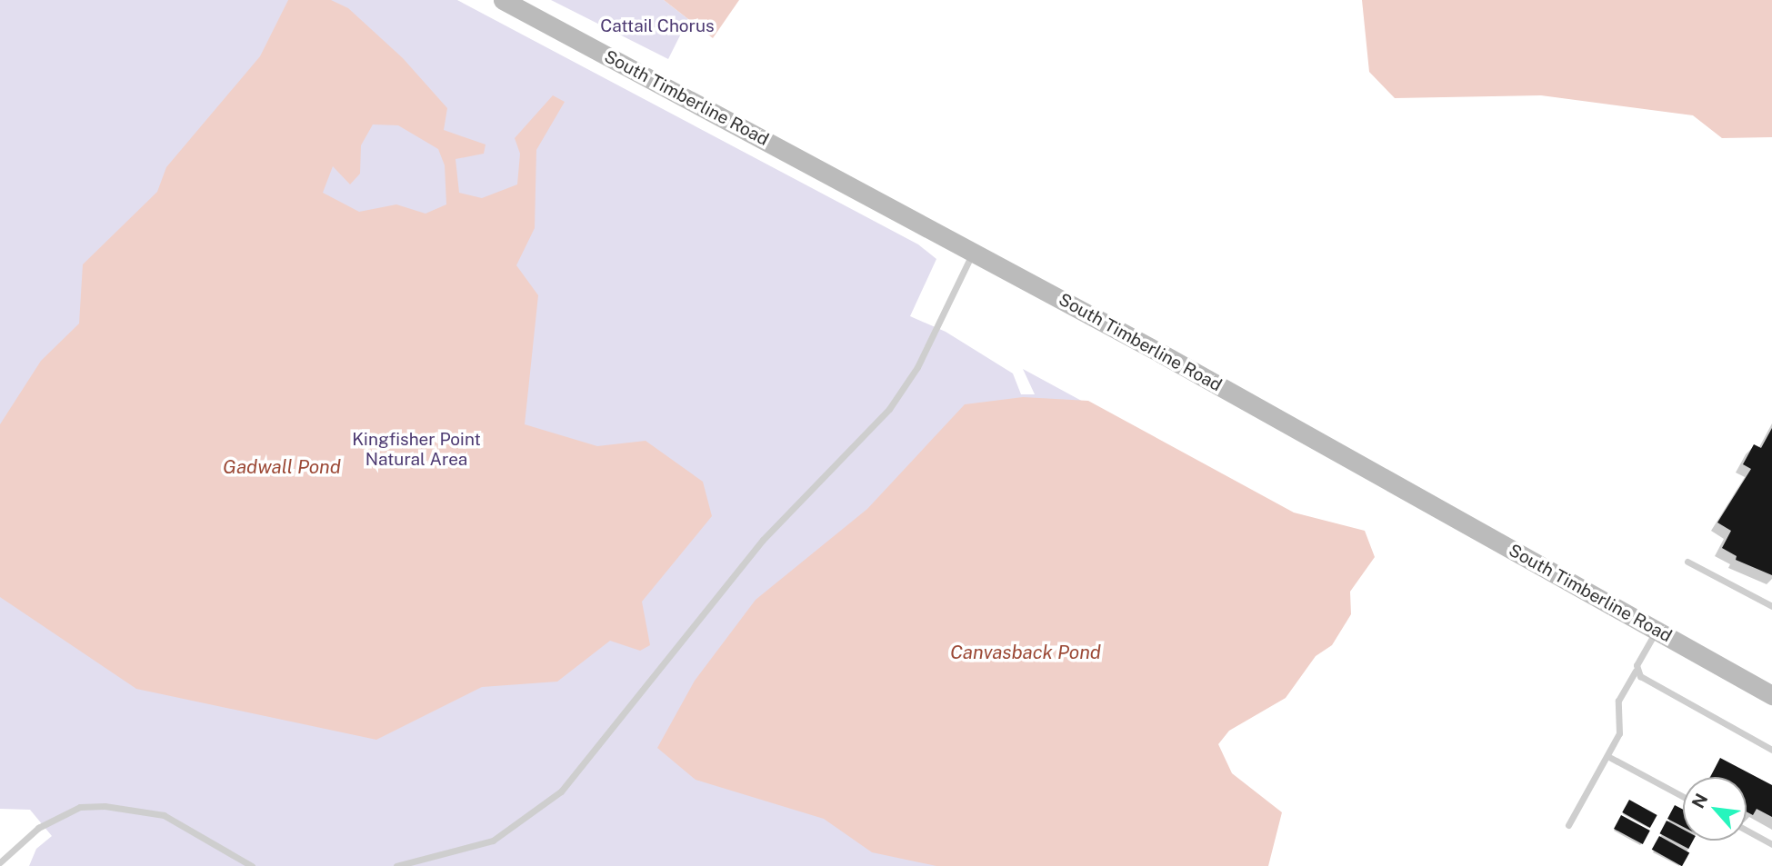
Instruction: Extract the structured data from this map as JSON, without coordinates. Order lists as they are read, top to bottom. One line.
{"streets":{"main road":["South Timberline Road"]},"water":["Gadwall Pond","Canvasback Pond"],"parks":["Cattail Chorus","Kingfisher Point Natural Area"],"north":"top left"}
